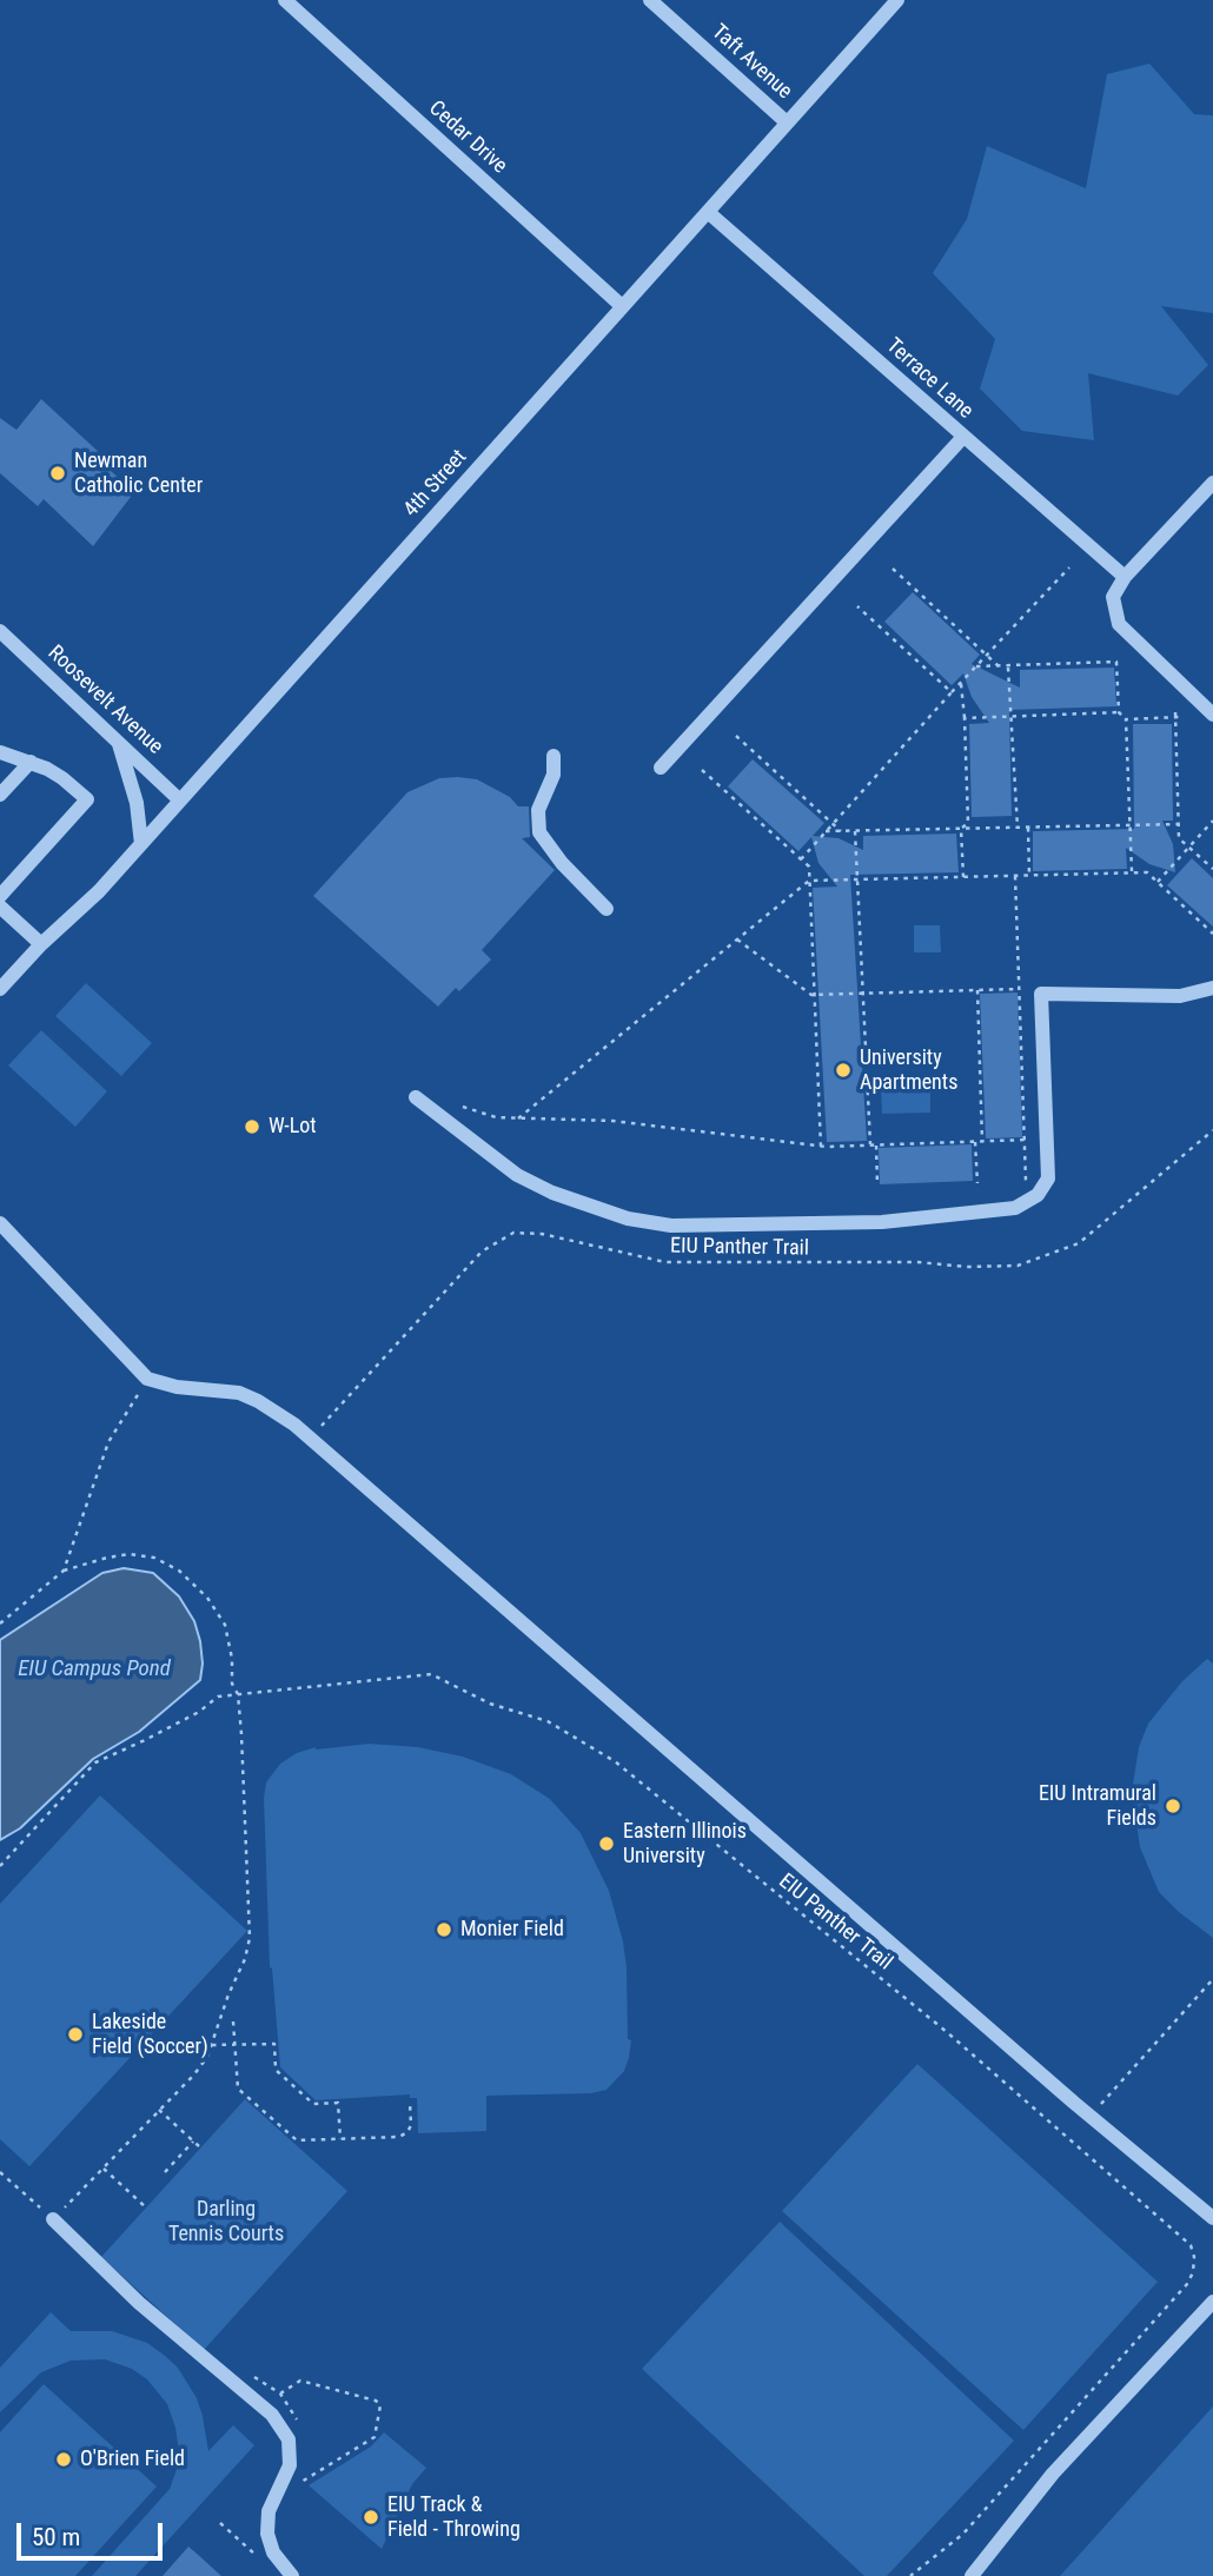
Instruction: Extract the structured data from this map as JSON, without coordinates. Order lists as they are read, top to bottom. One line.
{"streets":{"street":["Taft Avenue","Cedar Drive","Terrace Lane","4th Street","Roosevelt Avenue"],"path":["EIU Panther Trail"]},"crossings":[["Taft Avenue","4th Street"],["Cedar Drive","4th Street"],["Terrace Lane","4th Street"],["4th Street","Roosevelt Avenue"]],"water":["EIU Campus Pond"],"parks":["Darling Tennis Courts"],"places":["Newman Catholic Center","University Apartments","W-Lot","EIU Intramural Fields","Eastern Illinois University","Monier Field","Lakeside Field (Soccer)","O'Brien Field","EIU Track & Field - Throwing"],"scale_bar":"50 m"}
